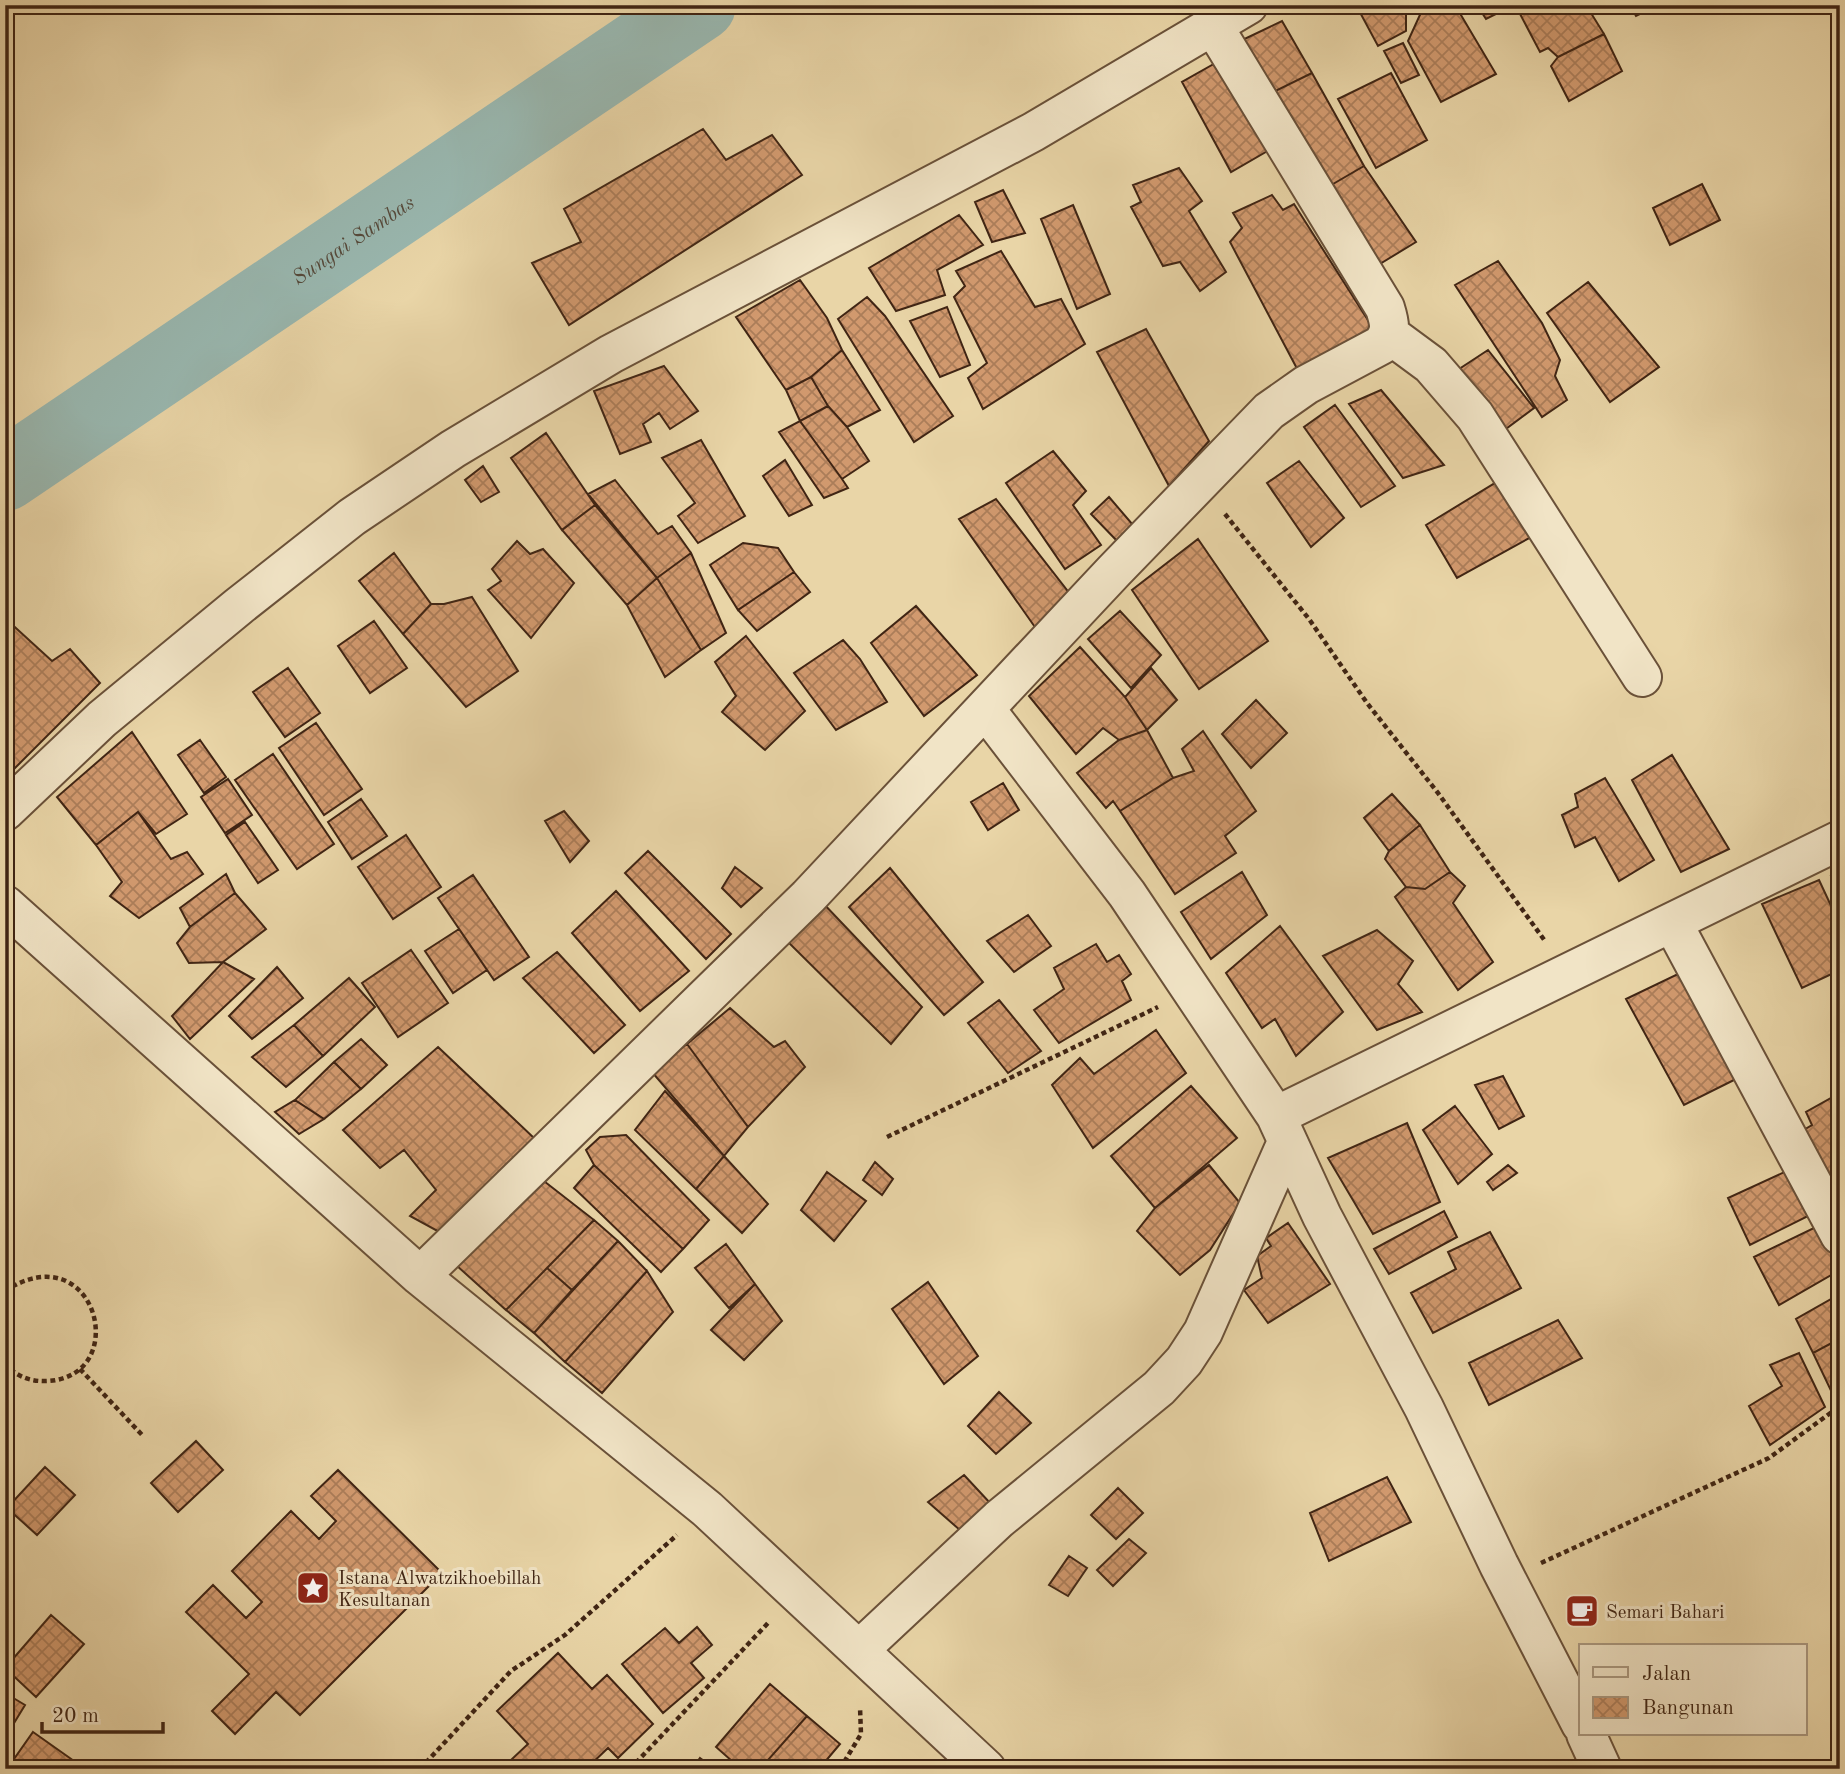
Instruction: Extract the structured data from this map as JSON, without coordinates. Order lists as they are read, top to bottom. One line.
{"water":["Sungai Sambas"],"places":{"place":["Istana Alwatzikhoebillah Kesultanan"],"cafe":["Semari Bahari"]},"legend":["Jalan","Bangunan"],"scale_bar":"20 m"}
